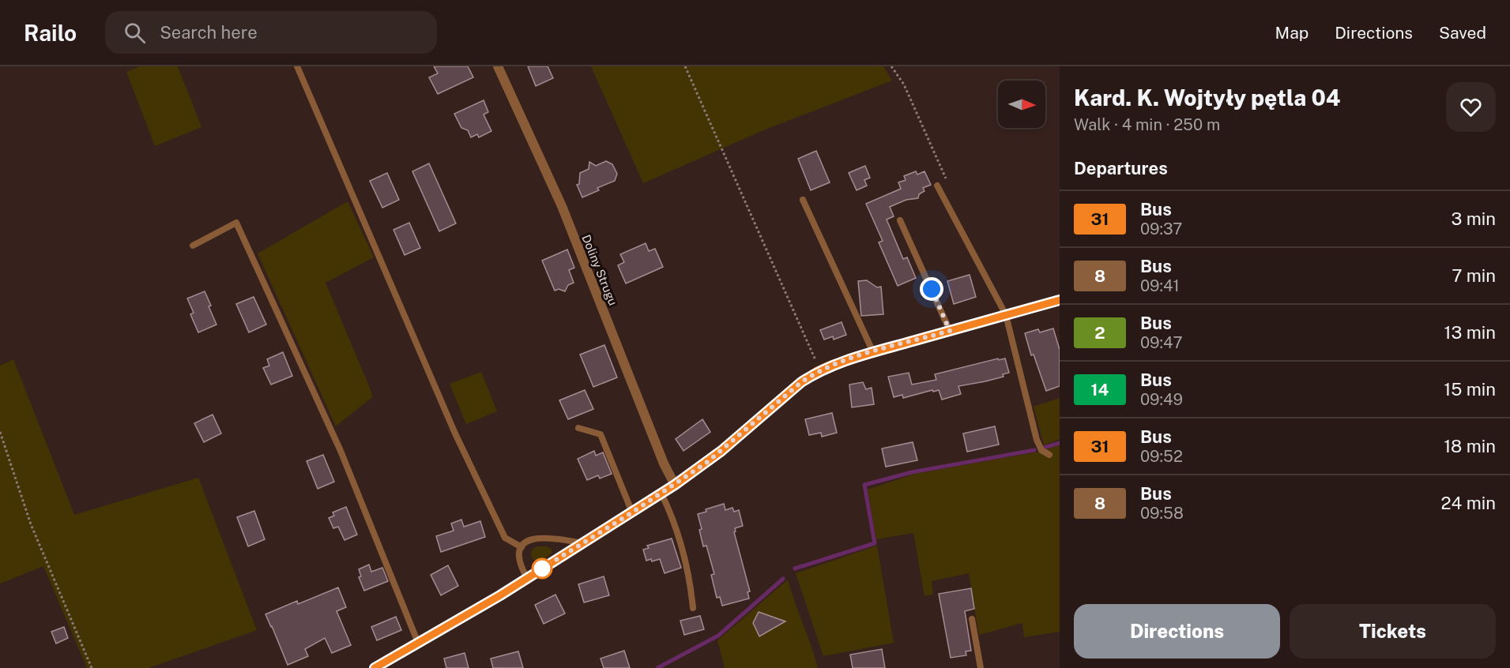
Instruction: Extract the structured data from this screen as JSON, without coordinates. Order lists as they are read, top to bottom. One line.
{"streets":{"street":["Doliny Strugu"]},"lines":["bus line 31"],"north":"right","page":{"header":"Railo","search":"Search here","nav":["Map","Directions","Saved"],"heading":[["Kard. K. Wojtyły pętla 04","Walk · 4 min · 250 m"],"Departures"],"list":[{"mark":"31","name":"Bus","note":"09:37","value":"3 min"},{"mark":"8","name":"Bus","note":"09:41","value":"7 min"},{"mark":"2","name":"Bus","note":"09:47","value":"13 min"},{"mark":"14","name":"Bus","note":"09:49","value":"15 min"},{"mark":"31","name":"Bus","note":"09:52","value":"18 min"},{"mark":"8","name":"Bus","note":"09:58","value":"24 min"}],"buttons":["Directions","Tickets"]}}
